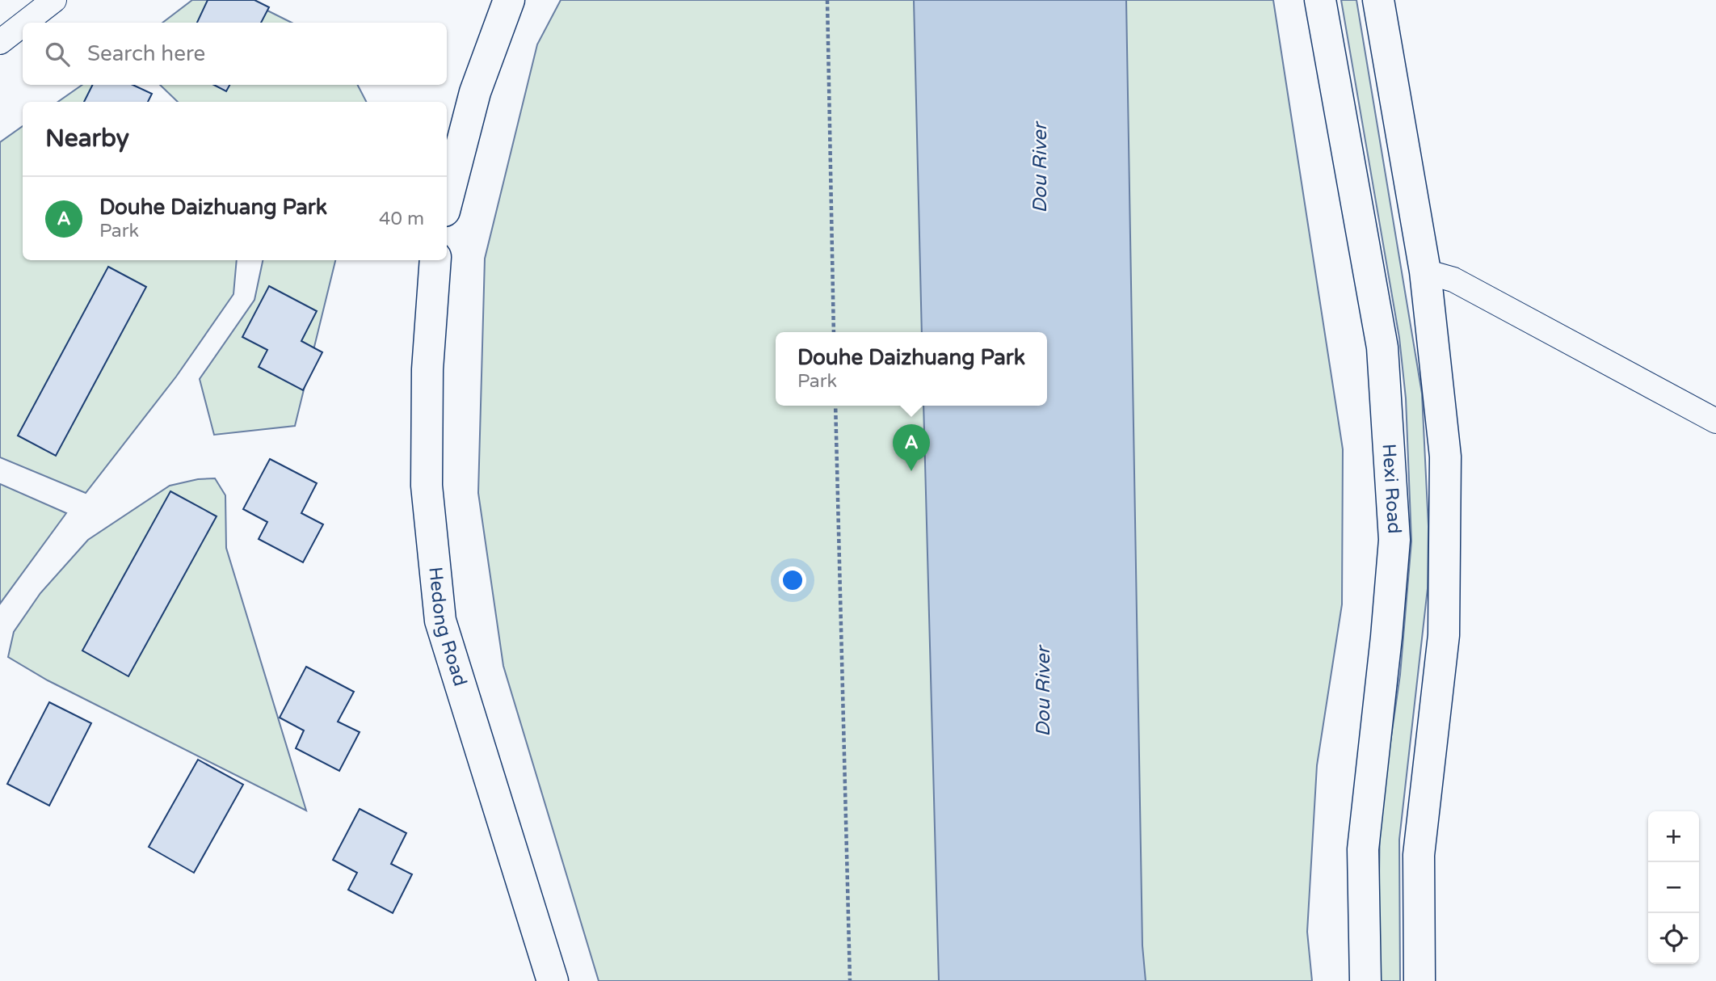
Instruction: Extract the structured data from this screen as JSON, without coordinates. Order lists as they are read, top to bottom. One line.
{"streets":{"main road":["Hexi Road","Hedong Road"]},"water":["Dou River"],"page":{"search":"Search here","heading":"Nearby","list":[{"mark":"A","name":"Douhe Daizhuang Park","note":"Park","value":"40 m"}],"popup":["Douhe Daizhuang Park","Park"],"pins":"A","map_buttons":["+","−"]}}
